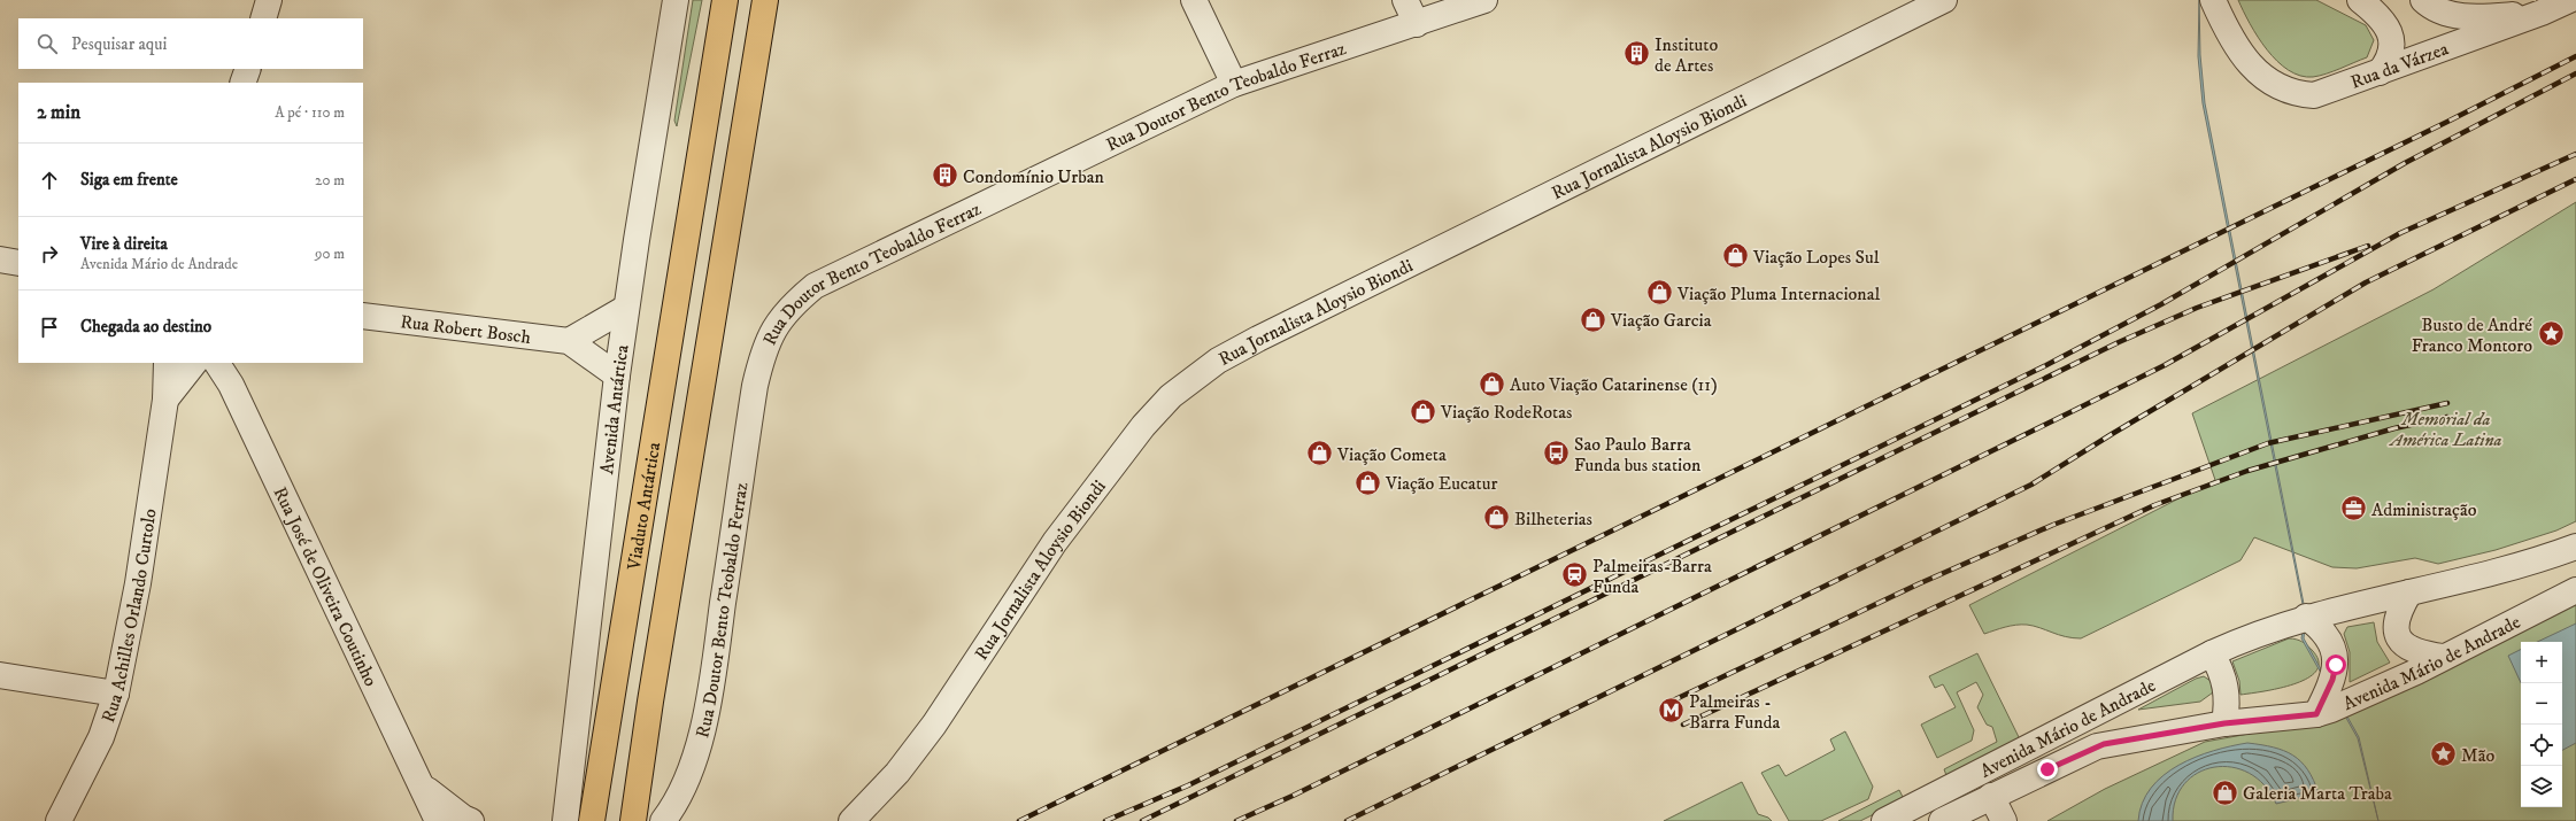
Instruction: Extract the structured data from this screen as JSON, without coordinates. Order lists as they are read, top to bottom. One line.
{"streets":{"main road":["Viaduto Antártica"],"street":["Rua da Várzea","Rua Doutor Bento Teobaldo Ferraz","Rua Jornalista Aloysio Biondi","Rua Robert Bosch","Avenida Antártica","Rua José de Oliveira Coutinho","Rua Achilles Orlando Curtolo","Avenida Mário de Andrade"]},"crossings":[["Rua Robert Bosch","Avenida Antártica"]],"parks":["Memorial da América Latina"],"places":{"building":["Instituto de Artes","Condomínio Urban"],"shop":["Viação Lopes Sul","Viação Pluma Internacional","Viação Garcia","Auto Viação Catarinense (11)","Viação RodeRotas","Viação Cometa","Viação Eucatur","Bilheterias","Galeria Marta Traba"],"place":["Busto de André Franco Montoro","Mão"],"bus stop":["Sao Paulo Barra Funda bus station"],"office":["Administração"],"station":["Palmeiras-Barra Funda"],"metro station":["Palmeiras - Barra Funda"]},"page":{"search":"Pesquisar aqui","heading":["2 min","A pé · 110 m"],"list":[["Siga em frente","20 m"],["Vire à direita","Avenida Mário de Andrade","90 m"],"Chegada ao destino"],"map_buttons":["+","−"]}}
